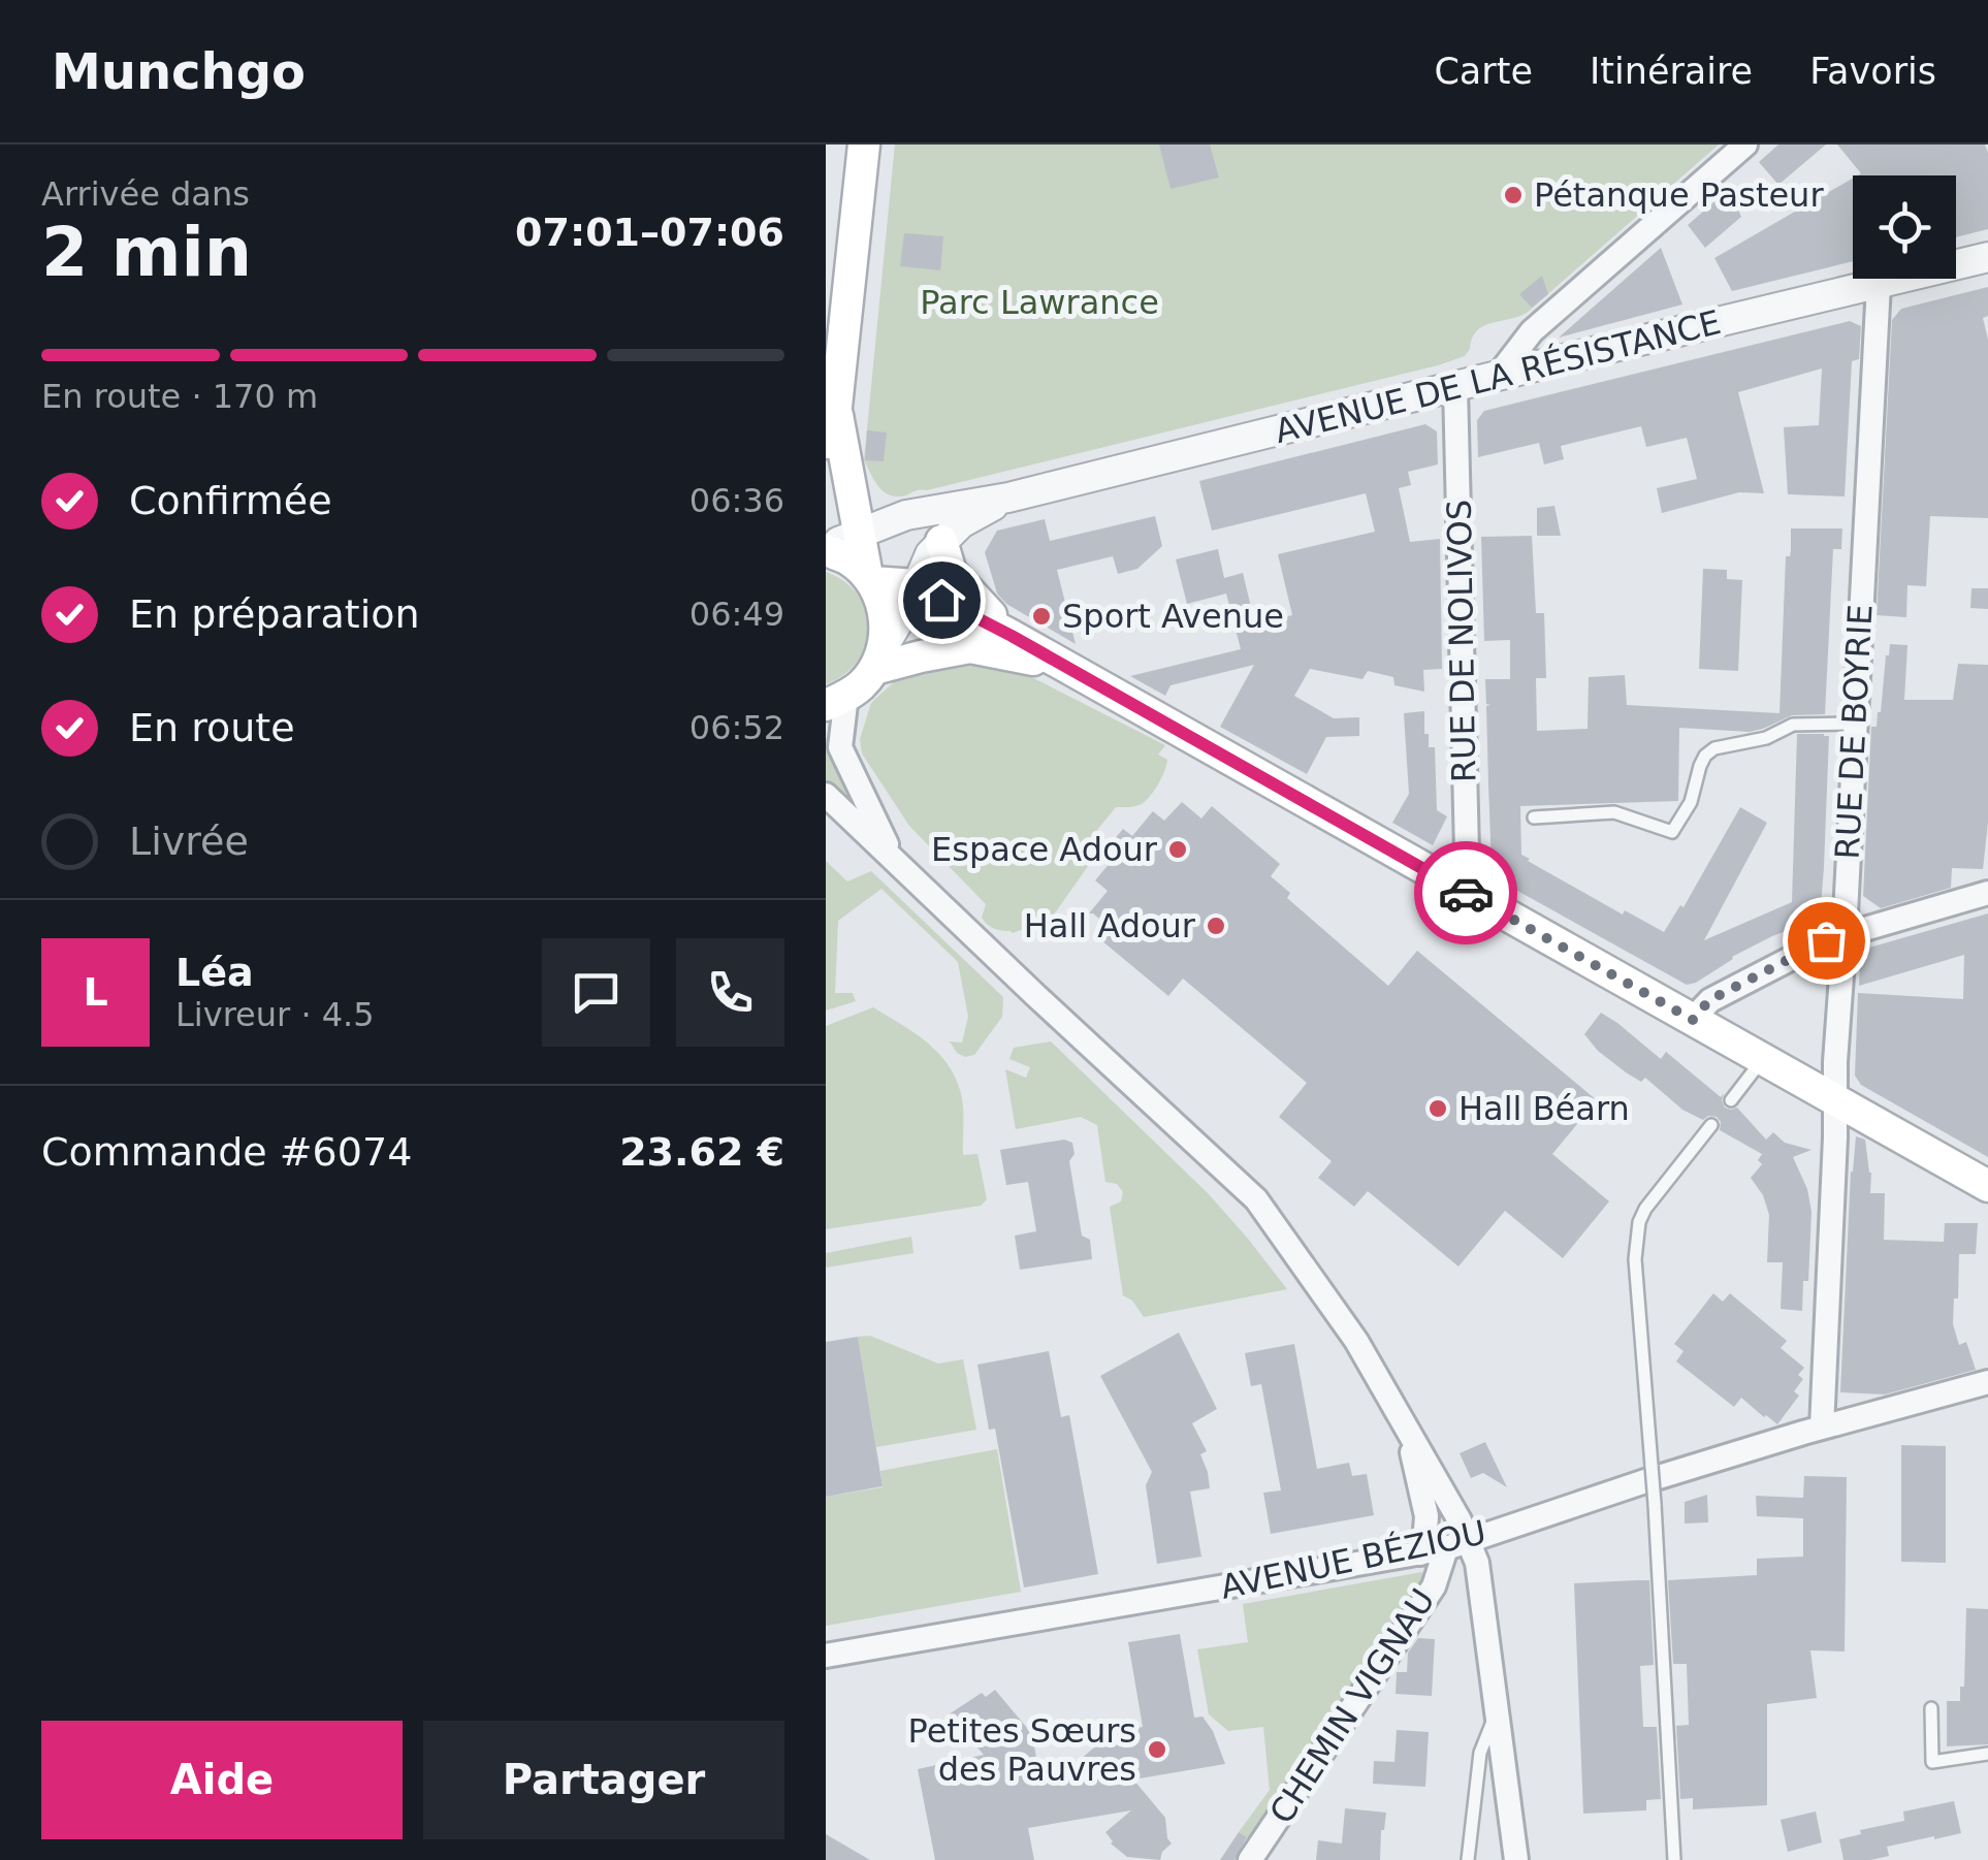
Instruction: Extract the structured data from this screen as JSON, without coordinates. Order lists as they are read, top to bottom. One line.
{"streets":{"street":["AVENUE DE LA RÉSISTANCE","RUE DE NOLIVOS","RUE DE BOYRIE","AVENUE BÉZIOU","CHEMIN VIGNAU"]},"crossings":[["AVENUE DE LA RÉSISTANCE","RUE DE NOLIVOS"],["AVENUE DE LA RÉSISTANCE","RUE DE BOYRIE"],["RUE DE BOYRIE","AVENUE BÉZIOU"],["AVENUE BÉZIOU","CHEMIN VIGNAU"]],"parks":["Parc Lawrance"],"places":["Pétanque Pasteur","Sport Avenue","Espace Adour","Hall Adour","Hall Béarn","Petites Sœurs des Pauvres"],"page":{"header":"Munchgo","nav":["Carte","Itinéraire","Favoris"],"heading":["2 min","Arrivée dans","07:01–07:06"],"panel":["Léa","Livreur · 4.5","Commande #6074","23.62 €"],"bar":"En route · 170 m","list":[["Confirmée","06:36"],["En préparation","06:49"],["En route","06:52"],"Livrée"],"round":"L","buttons":["Aide","Partager"]}}
